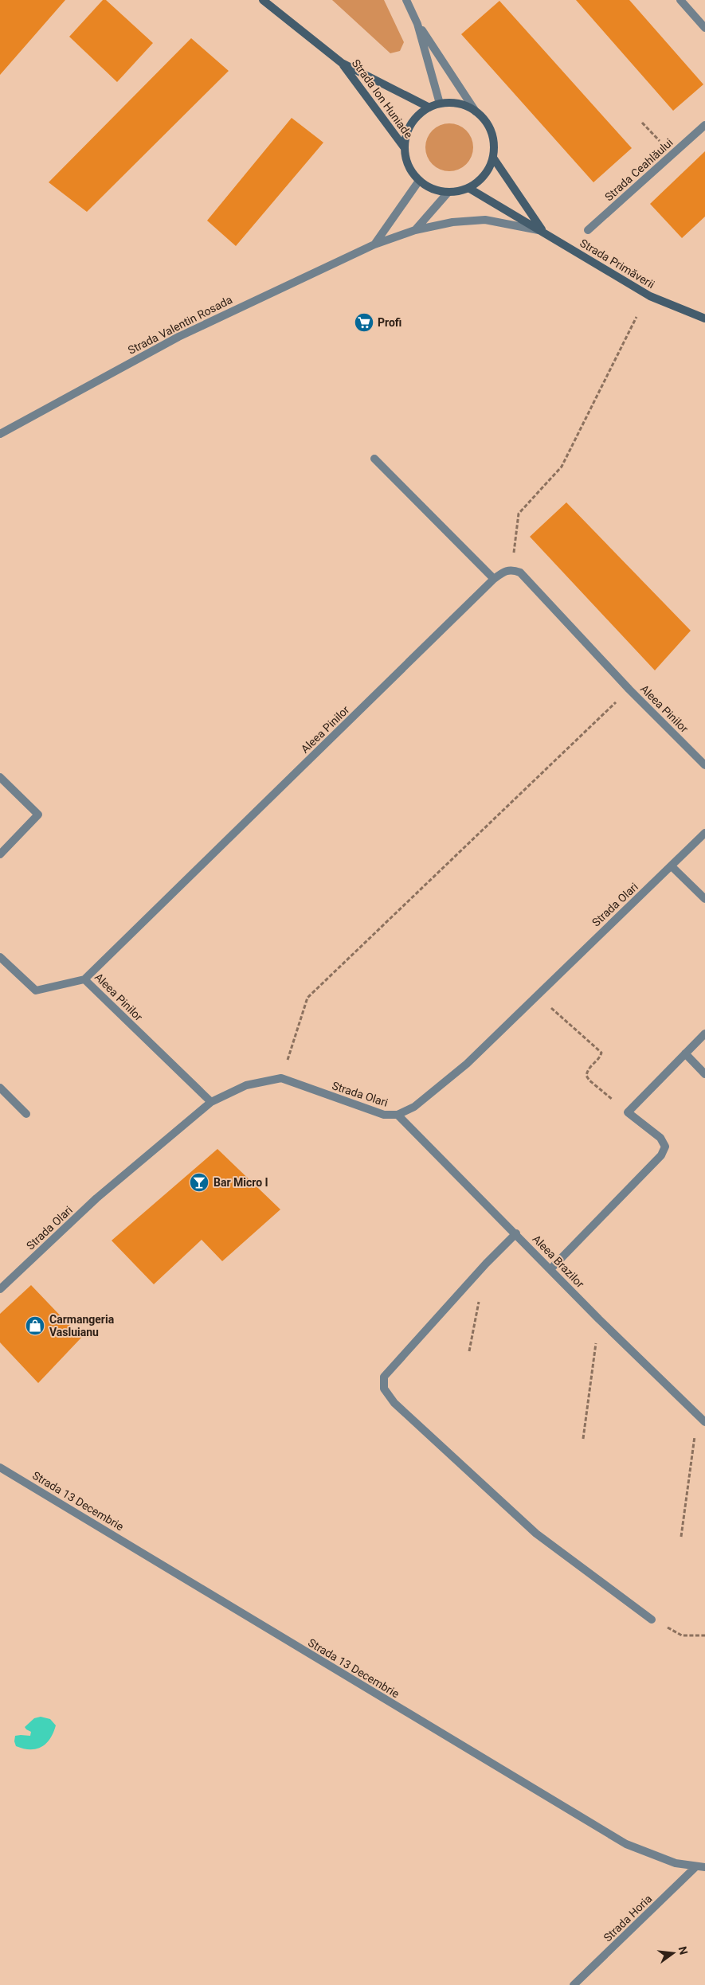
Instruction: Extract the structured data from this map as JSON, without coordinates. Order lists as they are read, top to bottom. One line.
{"streets":{"street":["Strada Ion Huniade","Strada Ceahlăului","Strada Primăverii","Strada Valentin Rosada","Aleea Pinilor","Strada Olari","Aleea Brazilor","Strada 13 Decembrie","Strada Horia"]},"crossings":[["Strada Ion Huniade","Strada Primăverii"],["Strada Ion Huniade","Strada Valentin Rosada"],["Strada Primăverii","Strada Valentin Rosada"],["Aleea Pinilor","Strada Olari"],["Strada Olari","Aleea Brazilor"],["Strada 13 Decembrie","Strada Horia"]],"places":{"supermarket":["Profi"],"bar":["Bar Micro I"],"shop":["Carmangeria Vasluianu"]},"north":"right"}
